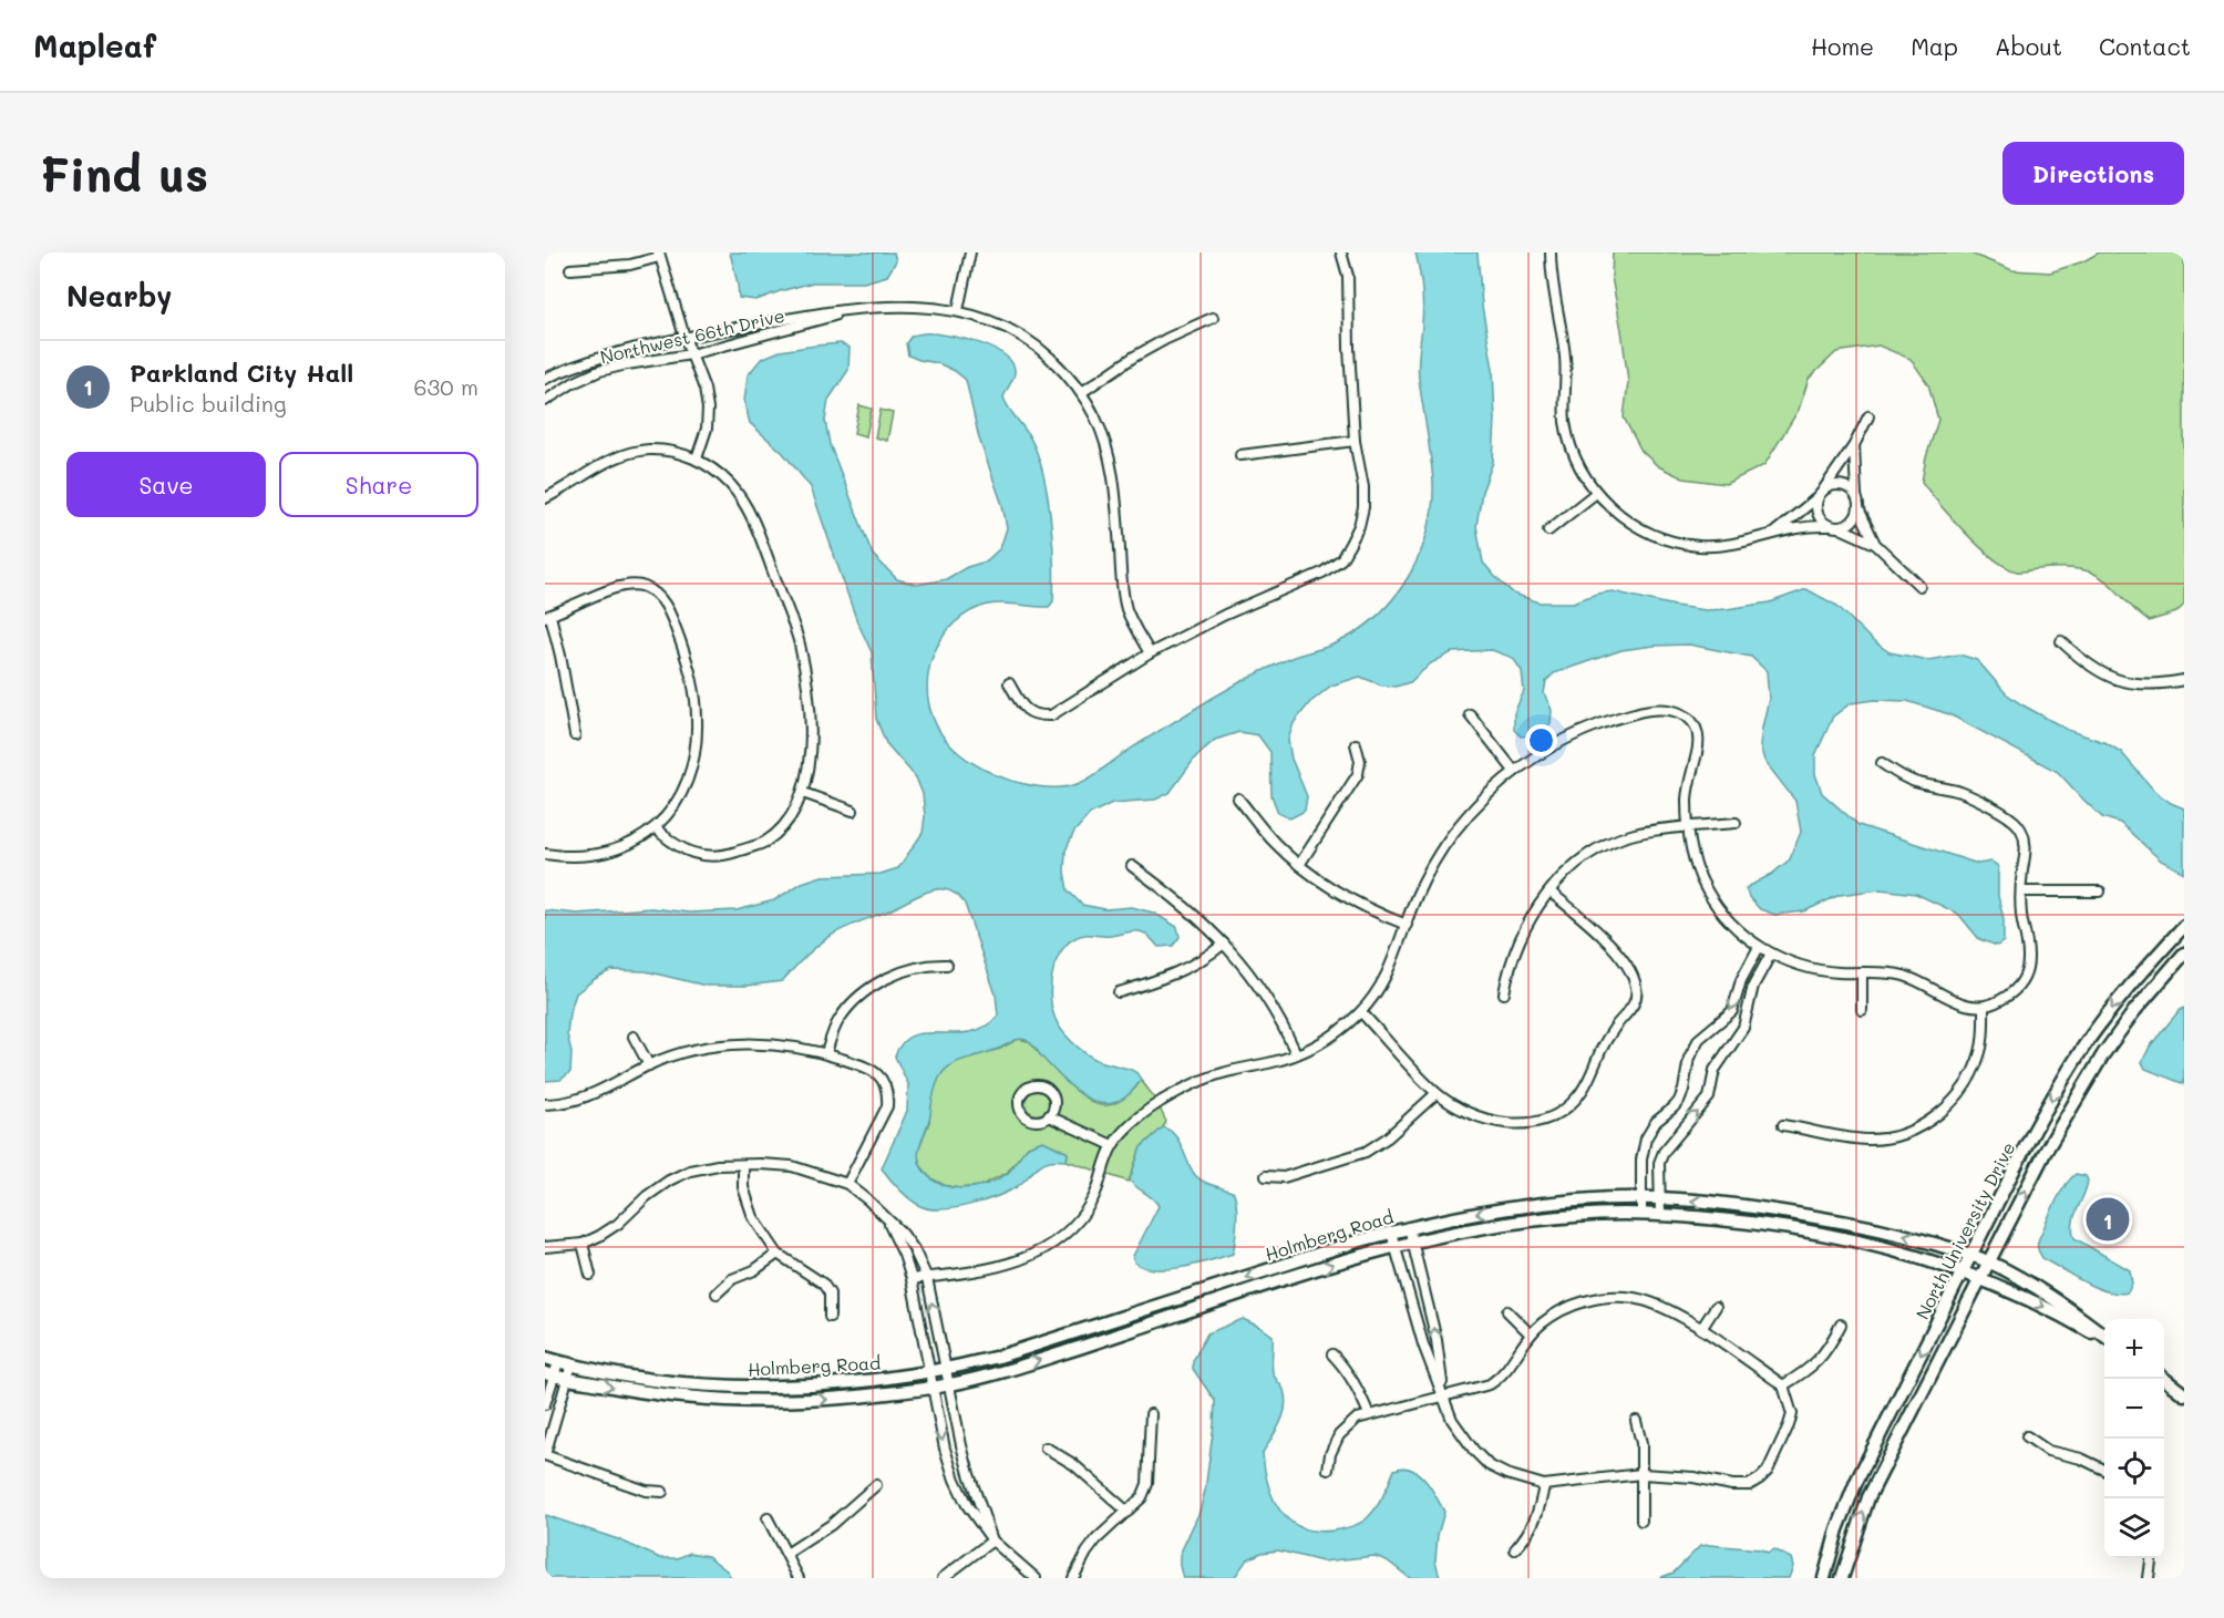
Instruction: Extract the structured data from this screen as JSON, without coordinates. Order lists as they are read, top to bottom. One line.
{"streets":{"street":["Northwest 66th Drive","North University Drive","Holmberg Road"]},"crossings":[["North University Drive","Holmberg Road"]],"page":{"header":"Mapleaf","nav":["Home","Map","About","Contact"],"buttons":["Directions",["Save","Share"]],"title":"Find us","heading":"Nearby","list":[{"mark":"1","name":"Parkland City Hall","note":"Public building","value":"630 m"}],"pins":"1","map_buttons":["+","−"]}}
